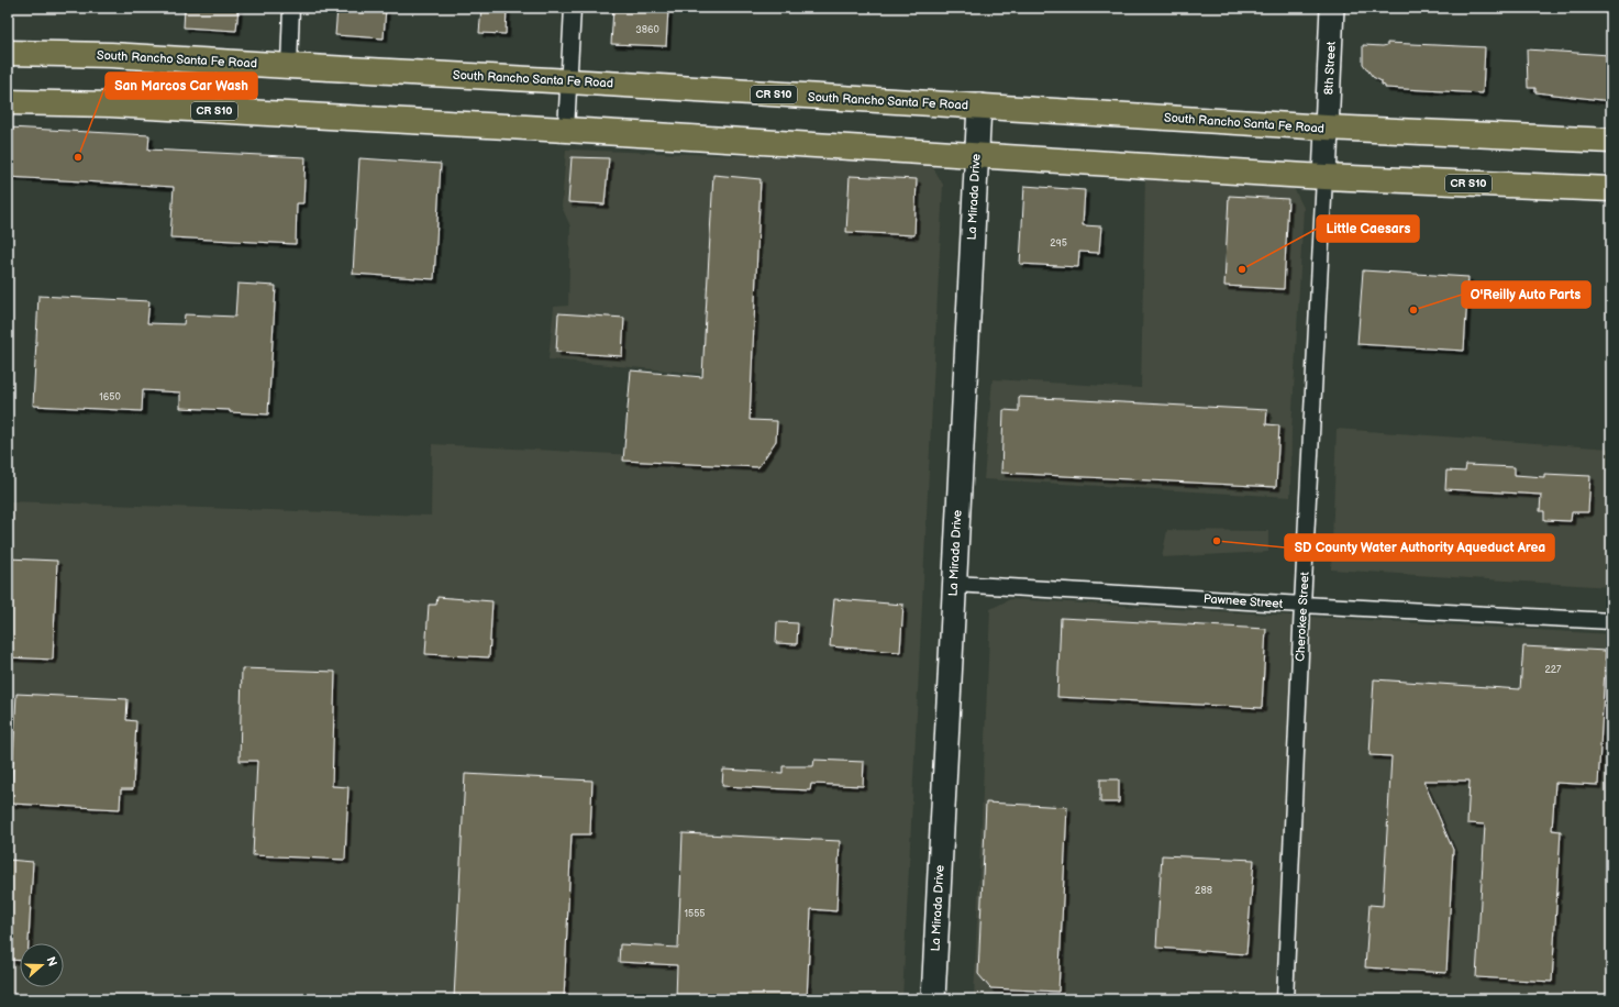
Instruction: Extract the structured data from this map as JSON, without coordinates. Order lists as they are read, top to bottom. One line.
{"streets":{"main road":["South Rancho Santa Fe Road","CR S10"],"street":["8th Street","La Mirada Drive","Pawnee Street","Cherokee Street"]},"crossings":[["South Rancho Santa Fe Road","8th Street"],["South Rancho Santa Fe Road","La Mirada Drive"],["South Rancho Santa Fe Road","Cherokee Street"],["8th Street","Cherokee Street"],["CR S10","La Mirada Drive"],["CR S10","Cherokee Street"],["La Mirada Drive","Pawnee Street"],["Pawnee Street","Cherokee Street"]],"places":["San Marcos Car Wash","Little Caesars","O'Reilly Auto Parts","SD County Water Authority Aqueduct Area"],"house_numbers":["3860","295","1650","227","288","1555"],"north":"right"}
